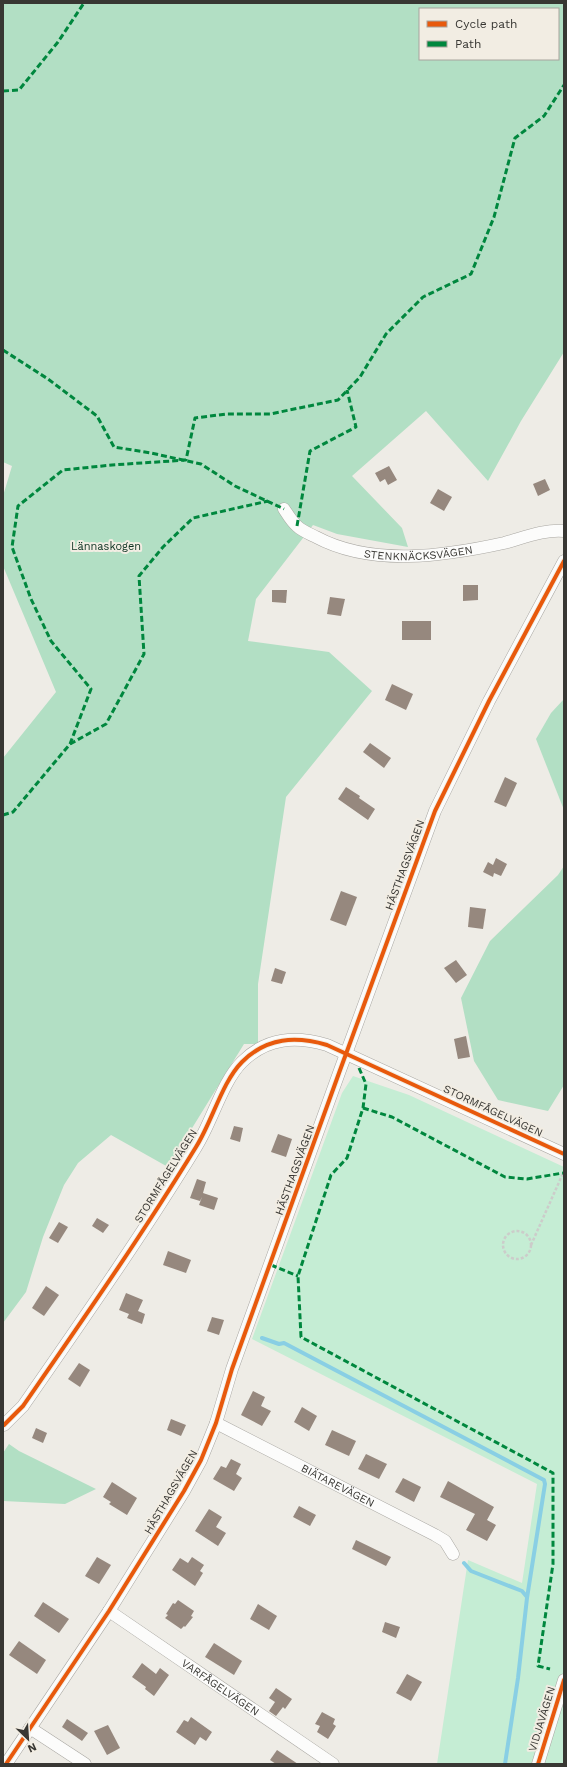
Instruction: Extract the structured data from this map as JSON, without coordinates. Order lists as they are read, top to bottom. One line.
{"streets":{"street":["STENKNÄCKSVÄGEN","HÄSTHAGSVÄGEN","STORMFÅGELVÄGEN","BIÄTAREVÄGEN","VARFÅGELVÄGEN","VIDJAVÄGEN"]},"crossings":[["HÄSTHAGSVÄGEN","STORMFÅGELVÄGEN"],["HÄSTHAGSVÄGEN","BIÄTAREVÄGEN"],["HÄSTHAGSVÄGEN","VARFÅGELVÄGEN"]],"parks":["Lännaskogen"],"legend":["Cycle path","Path"],"north":"bottom right"}
